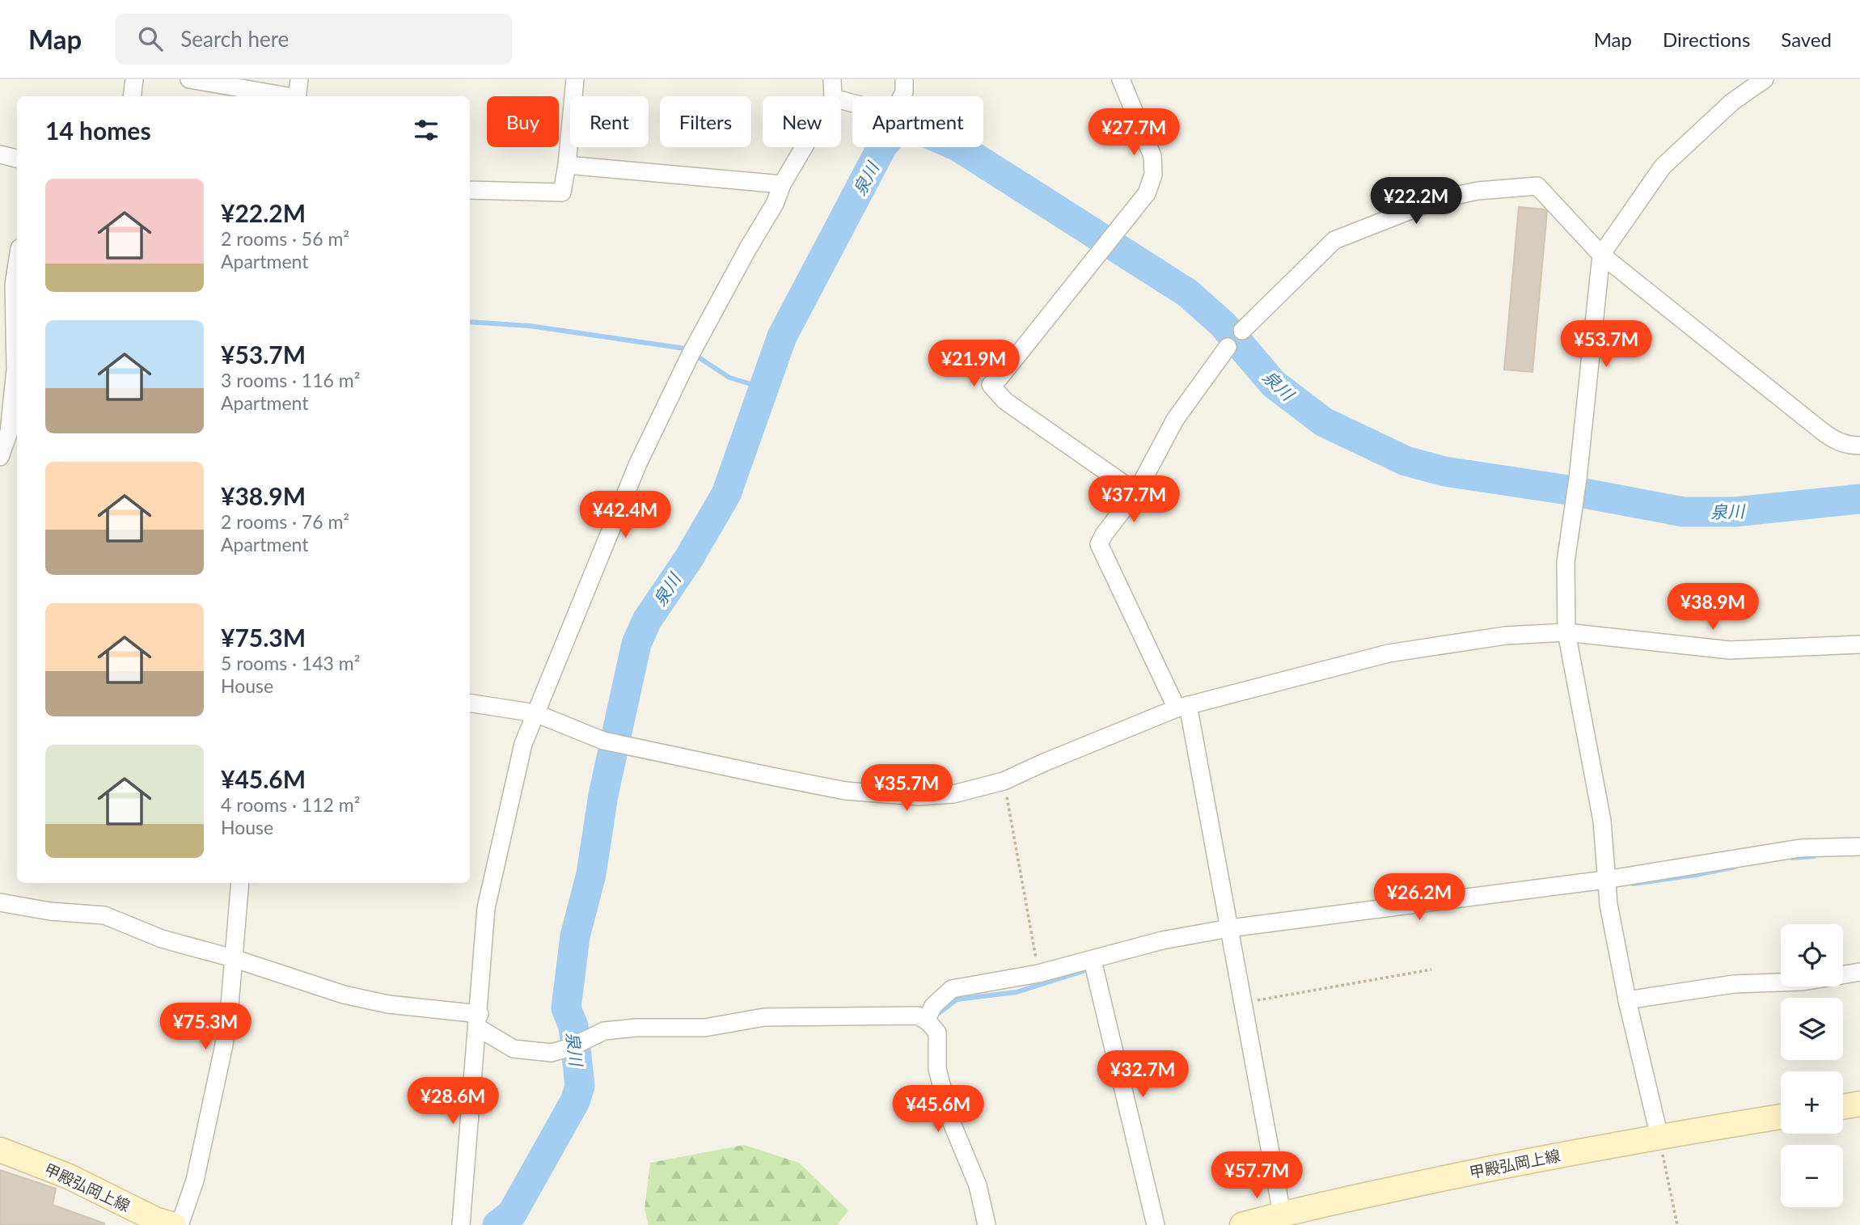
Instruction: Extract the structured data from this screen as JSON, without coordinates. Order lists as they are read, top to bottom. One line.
{"streets":{"main road":["甲殿弘岡上線"]},"water":["泉川"],"page":{"header":"Map","search":"Search here","nav":["Map","Directions","Saved"],"chip":["Buy","Rent","Filters","New","Apartment"],"heading":"14 homes","price":["¥27.7M","¥22.2M","¥53.7M","¥21.9M","¥37.7M","¥42.4M","¥38.9M","¥35.7M","¥26.2M","¥75.3M","¥32.7M","¥28.6M","¥45.6M","¥57.7M"],"list":[{"name":"¥22.2M","note":"2 rooms · 56 m² · Apartment"},{"name":"¥53.7M","note":"3 rooms · 116 m² · Apartment"},{"name":"¥38.9M","note":"2 rooms · 76 m² · Apartment"},{"name":"¥75.3M","note":"5 rooms · 143 m² · House"},{"name":"¥45.6M","note":"4 rooms · 112 m² · House"}],"map_buttons":["+","−"]}}
